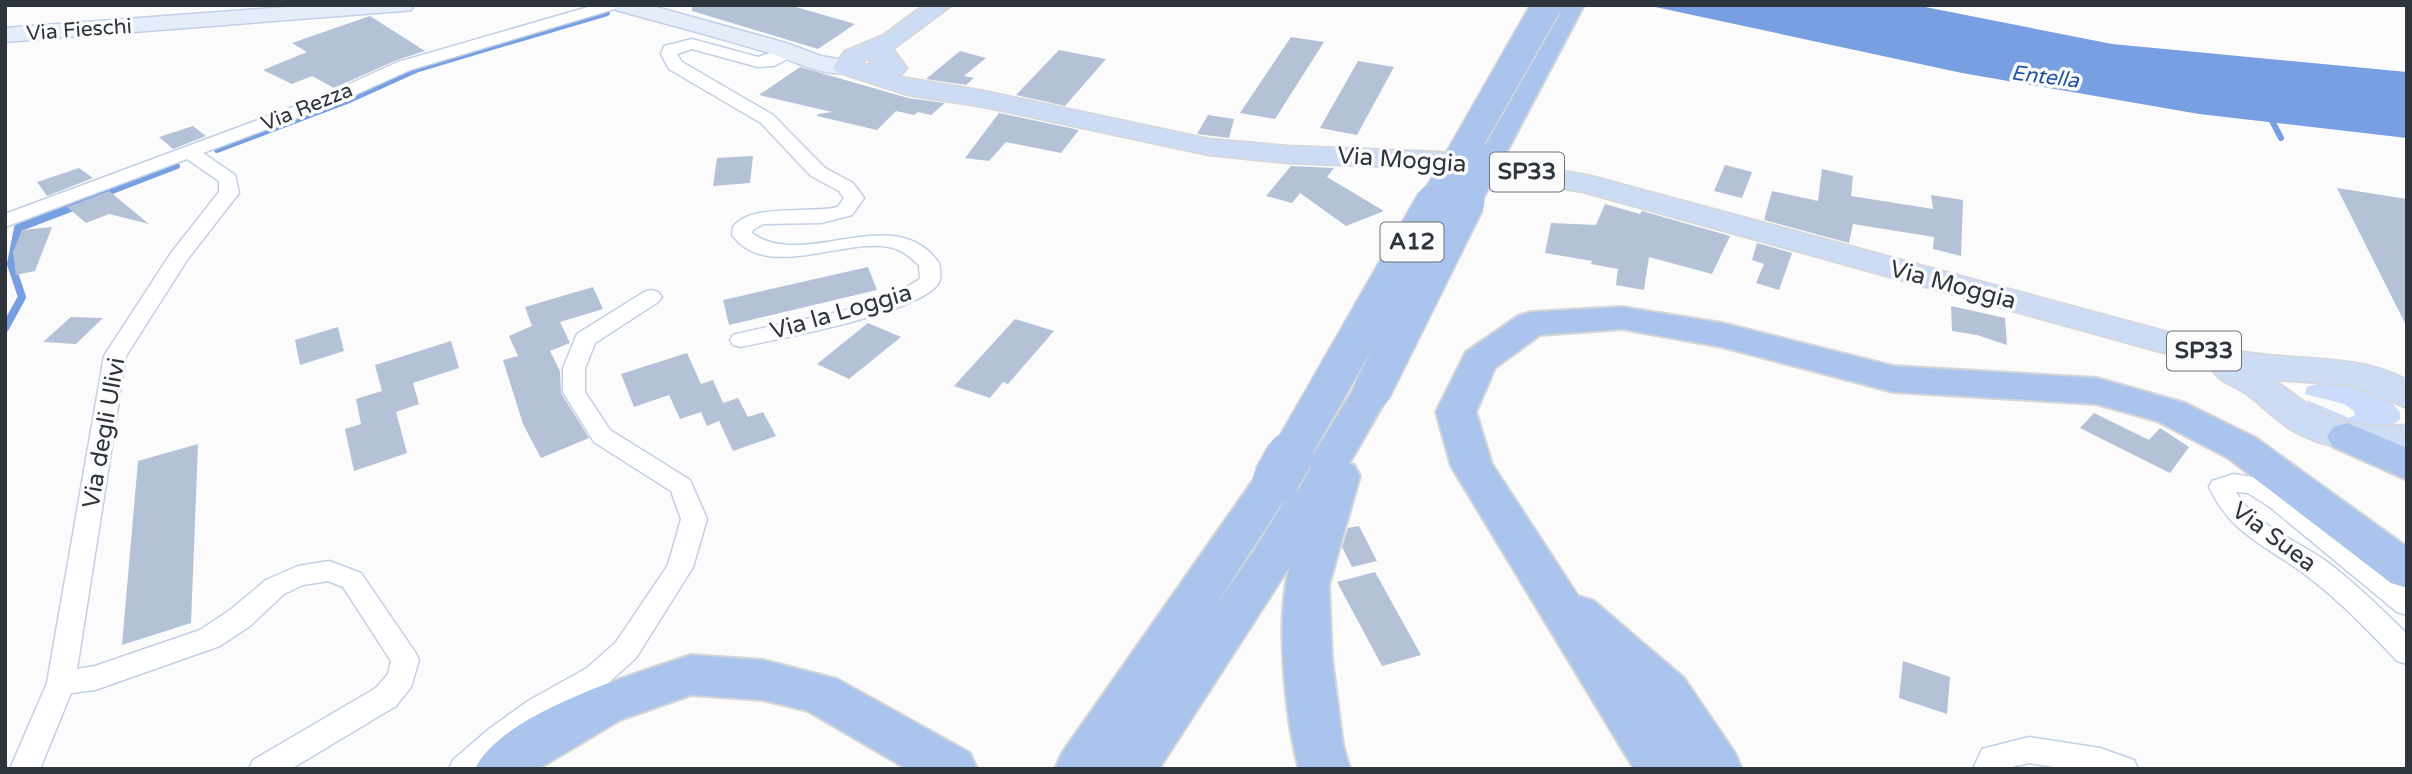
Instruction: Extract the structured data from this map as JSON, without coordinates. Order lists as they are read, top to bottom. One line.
{"streets":{"highway":["A12"],"main road":["Via Moggia","SP33"],"street":["Via Fieschi","Via Rezza","Via la Loggia","Via degli Ulivi","Via Suea"]},"crossings":[["Via Rezza","Via degli Ulivi"],["Via Moggia","SP33"]],"water":["Entella"]}
